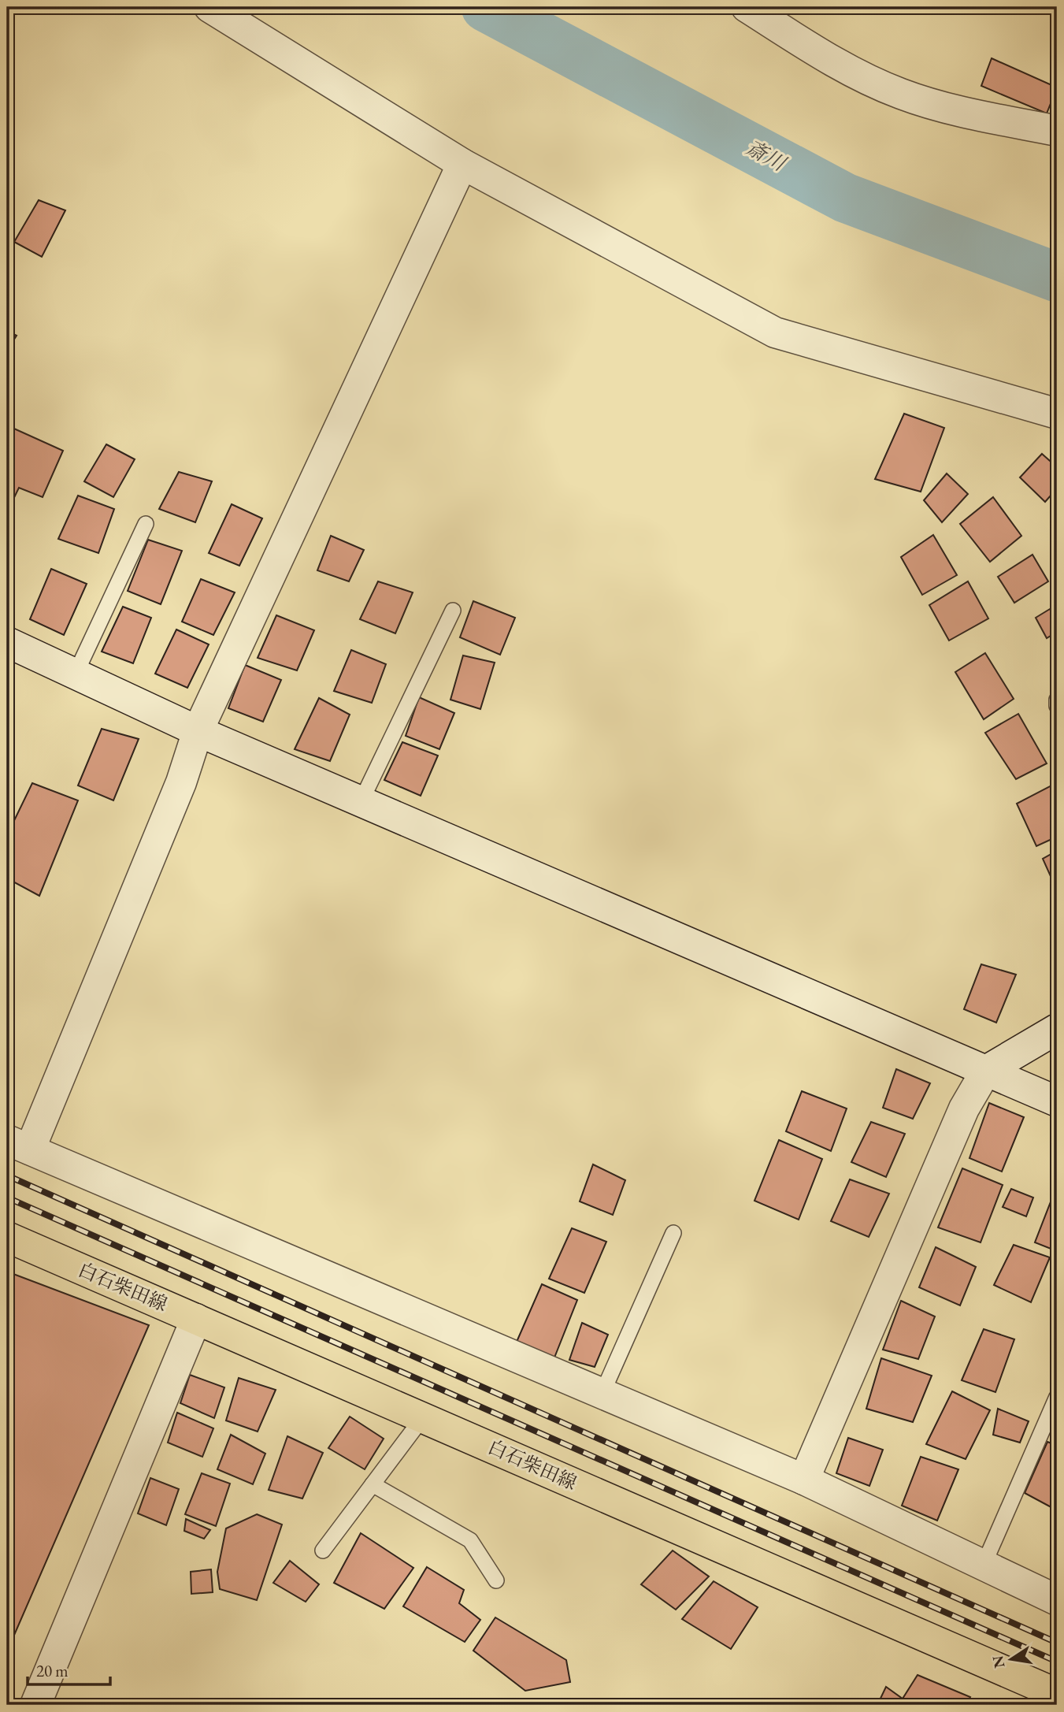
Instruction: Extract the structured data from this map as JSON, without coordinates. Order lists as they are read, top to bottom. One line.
{"streets":{"main road":["白石柴田線"]},"water":["斎川"],"scale_bar":"20 m","north":"left"}
